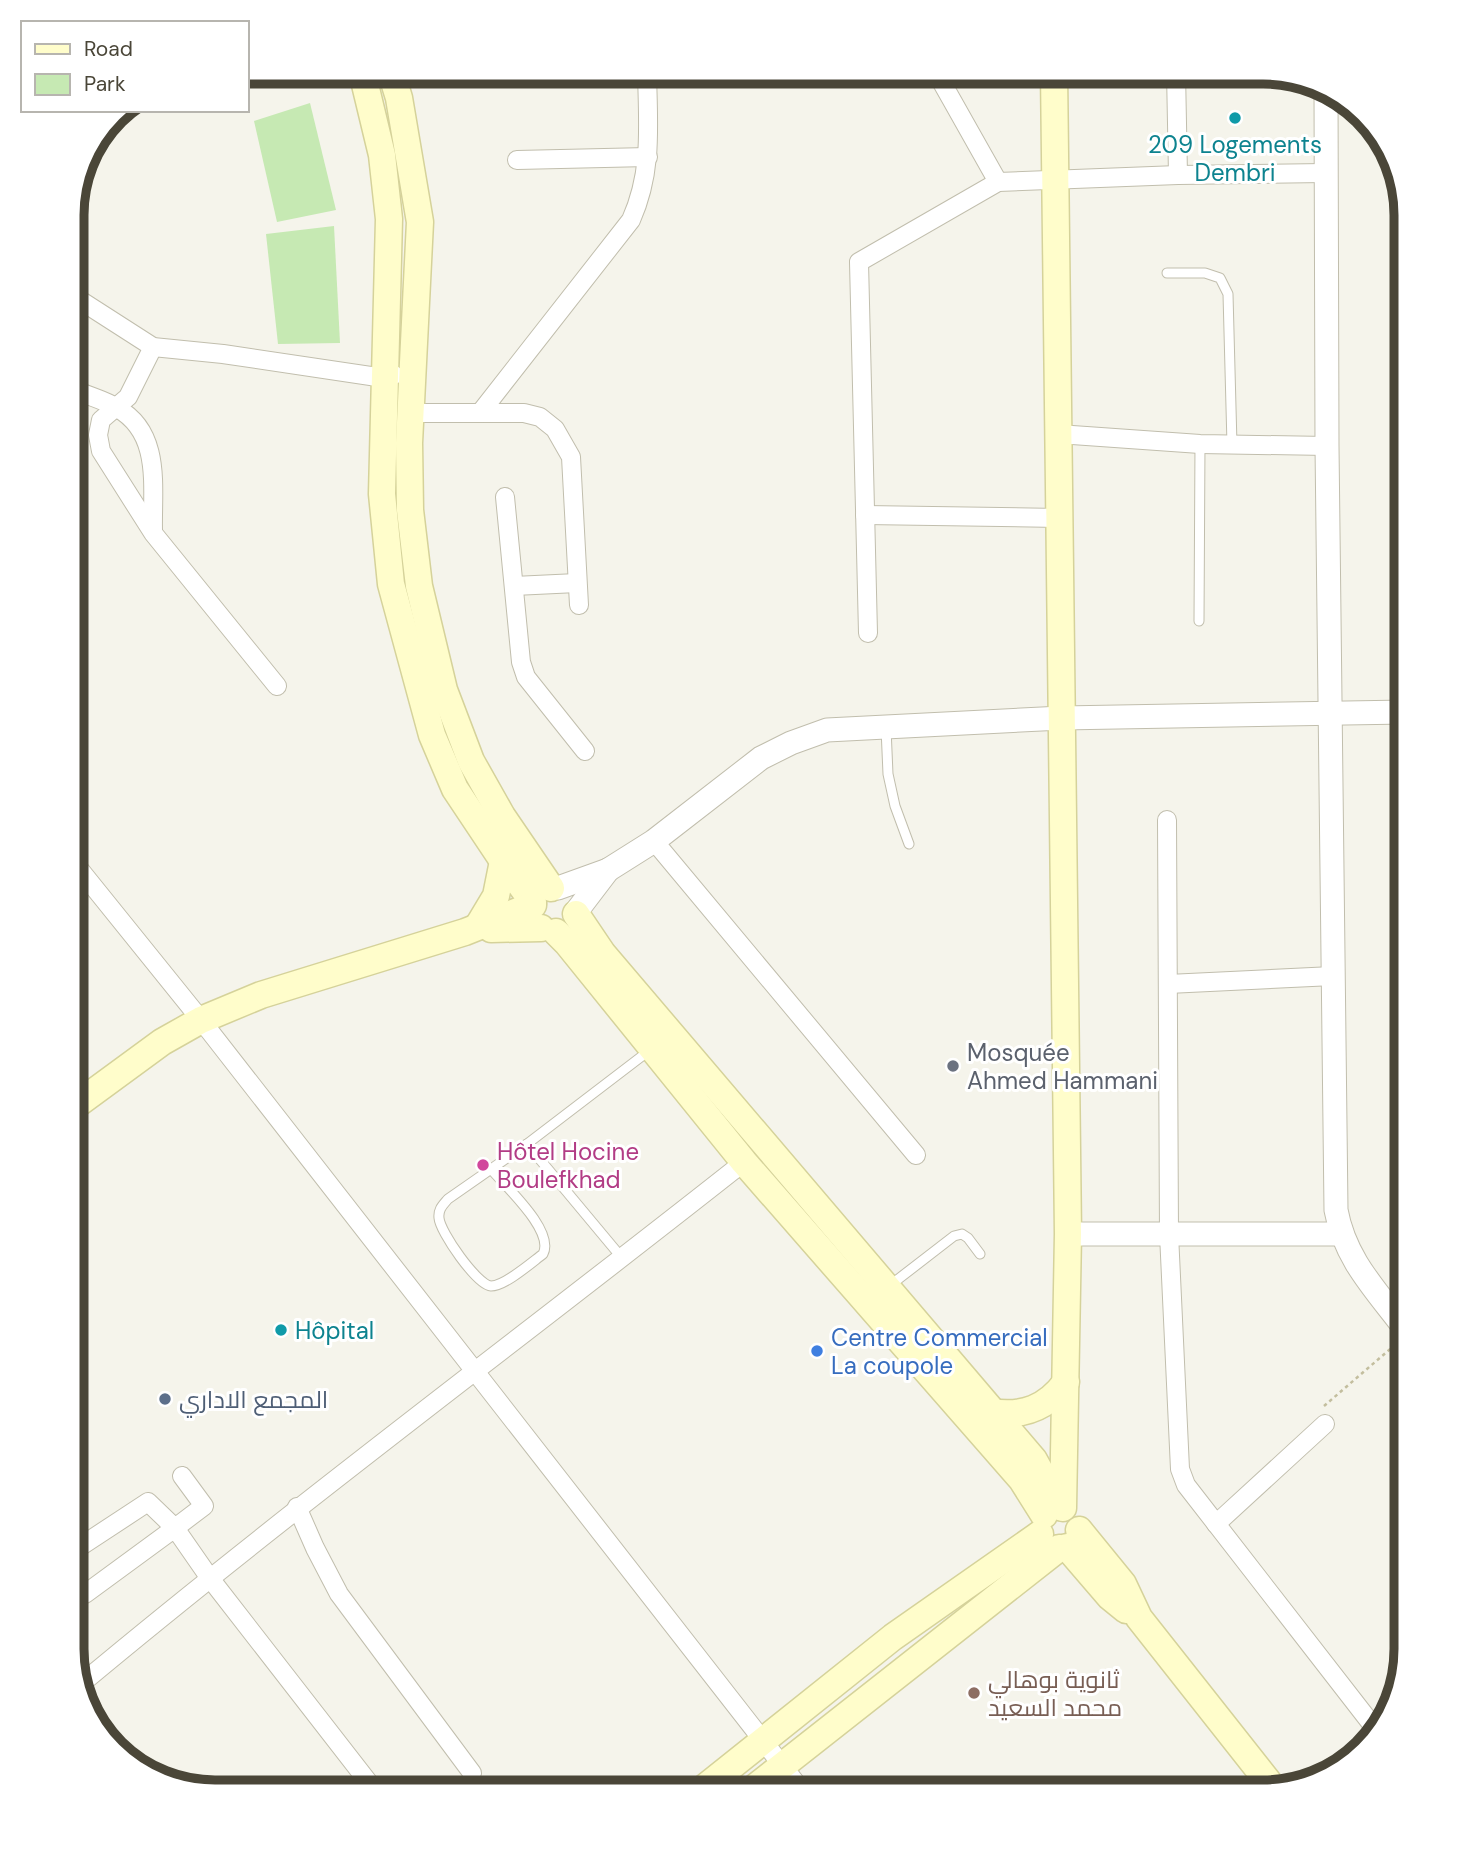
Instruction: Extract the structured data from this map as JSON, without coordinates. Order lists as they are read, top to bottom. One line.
{"places":["209 Logements Dembri","Mosquée Ahmed Hammani","Hôtel Hocine Boulefkhad","Hôpital","Centre Commercial La coupole","المجمع الاداري","ثانوية بوهالي محمد السعيد"],"legend":["Road","Park"]}
